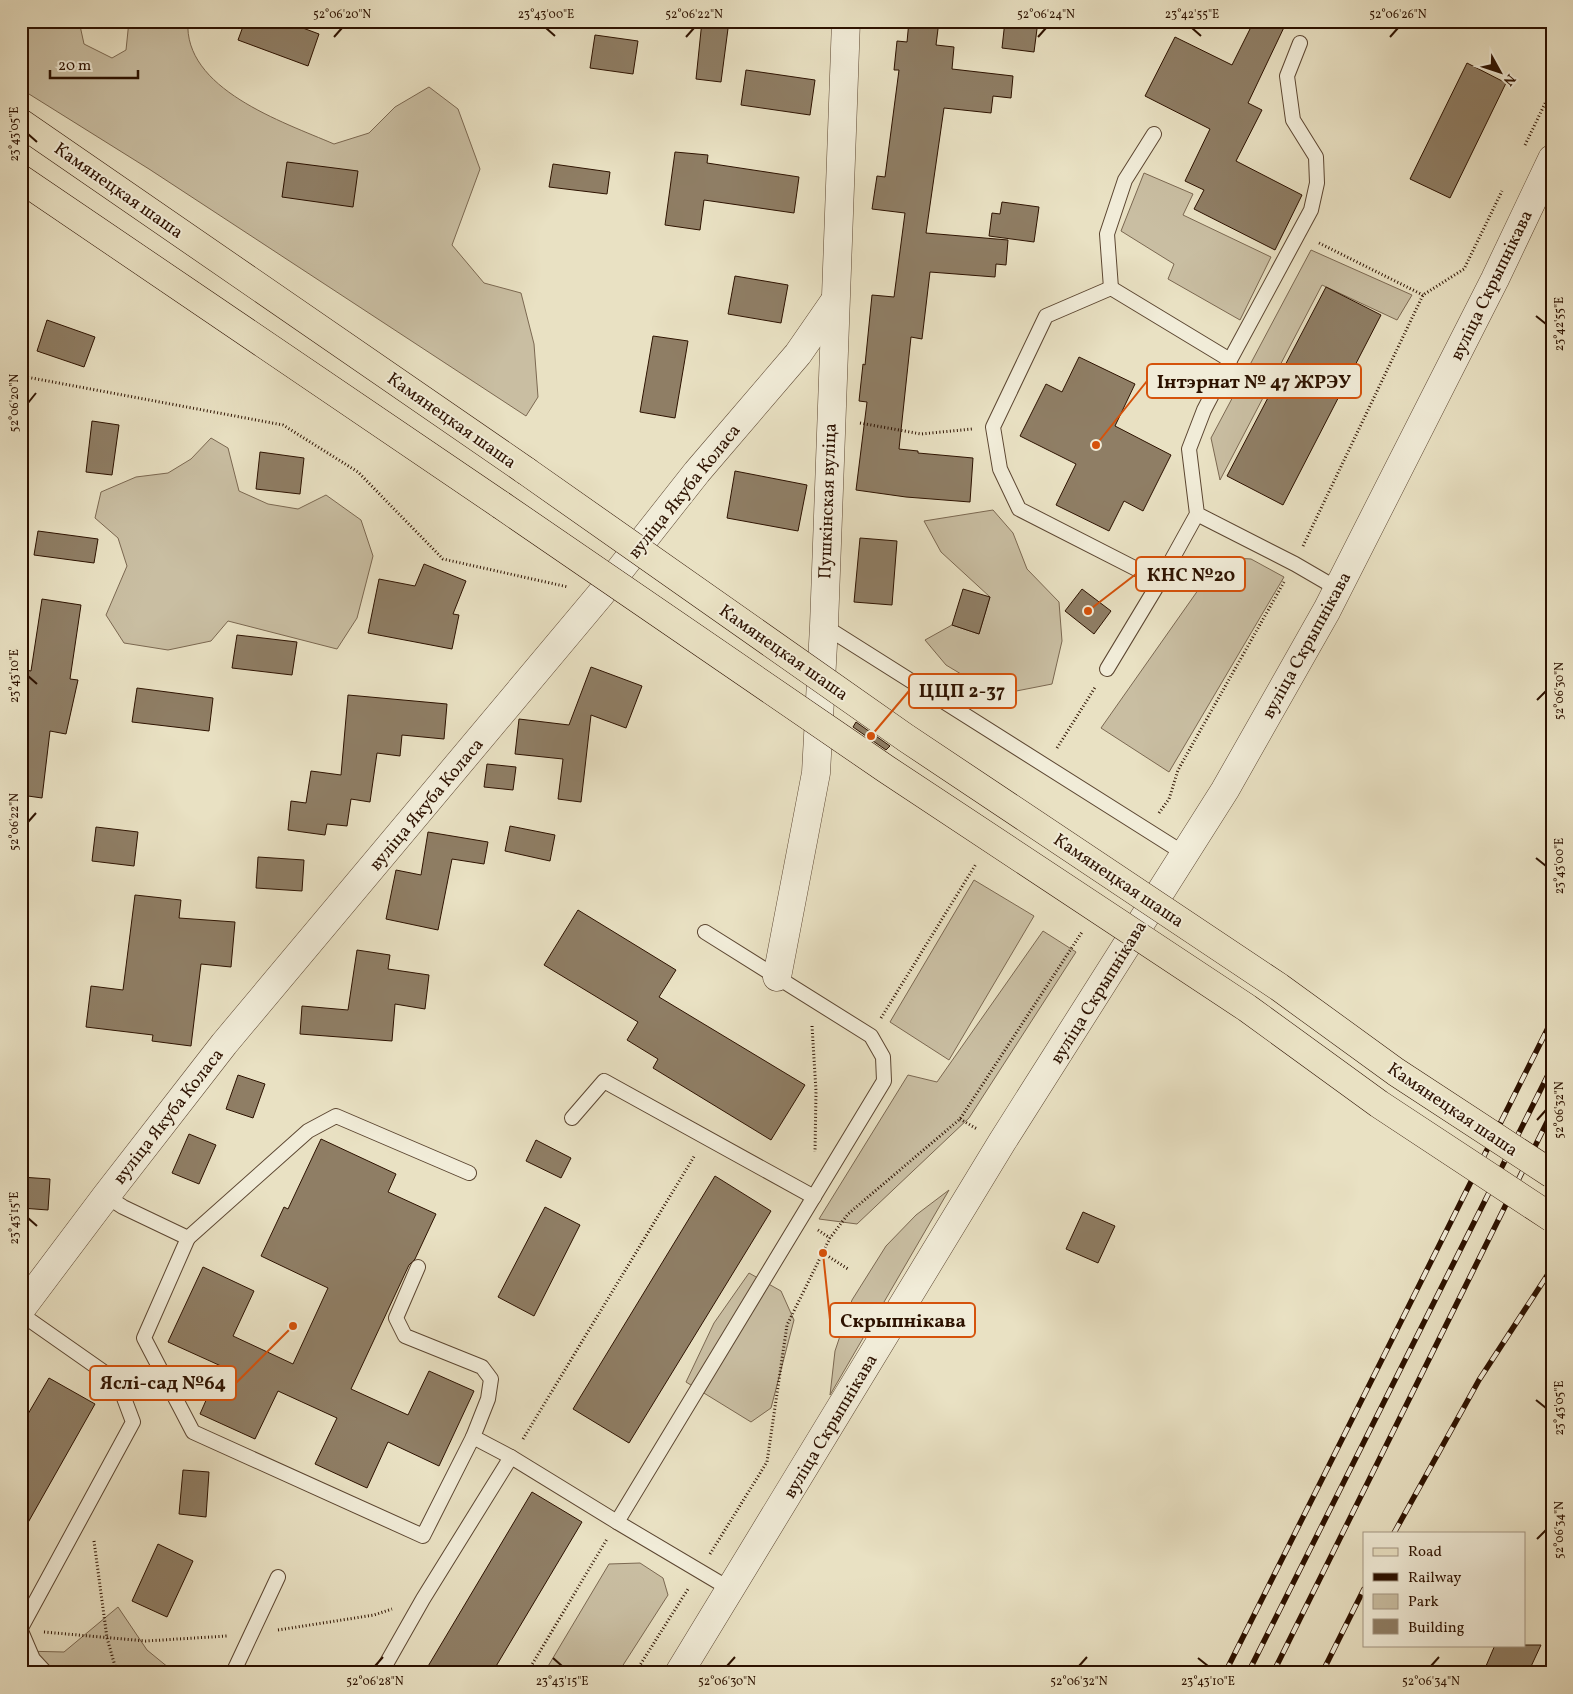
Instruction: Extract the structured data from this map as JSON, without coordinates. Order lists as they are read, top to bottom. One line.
{"streets":{"main road":["Камянецкая шаша"],"street":["вуліца Скрыпнікава","вуліца Якуба Коласа","Пушкінская вуліца"]},"crossings":[["вуліца Якуба Коласа","Пушкінская вуліца"]],"places":["Інтэрнат № 47 ЖРЭУ","КНС №20","ЦЦП 2-37","Скрыпнікава","Яслі-сад №64"],"legend":["Road","Railway","Park","Building"],"scale_bar":"20 m","north":"bottom right","coordinates":["52°06'20\"N","23°43'00\"E","52°06'22\"N","52°06'24\"N","23°42'55\"E","52°06'26\"N","23°43'05\"E","23°43'10\"E","52°06'30\"N","52°06'32\"N","23°43'15\"E","52°06'34\"N","52°06'28\"N"]}
